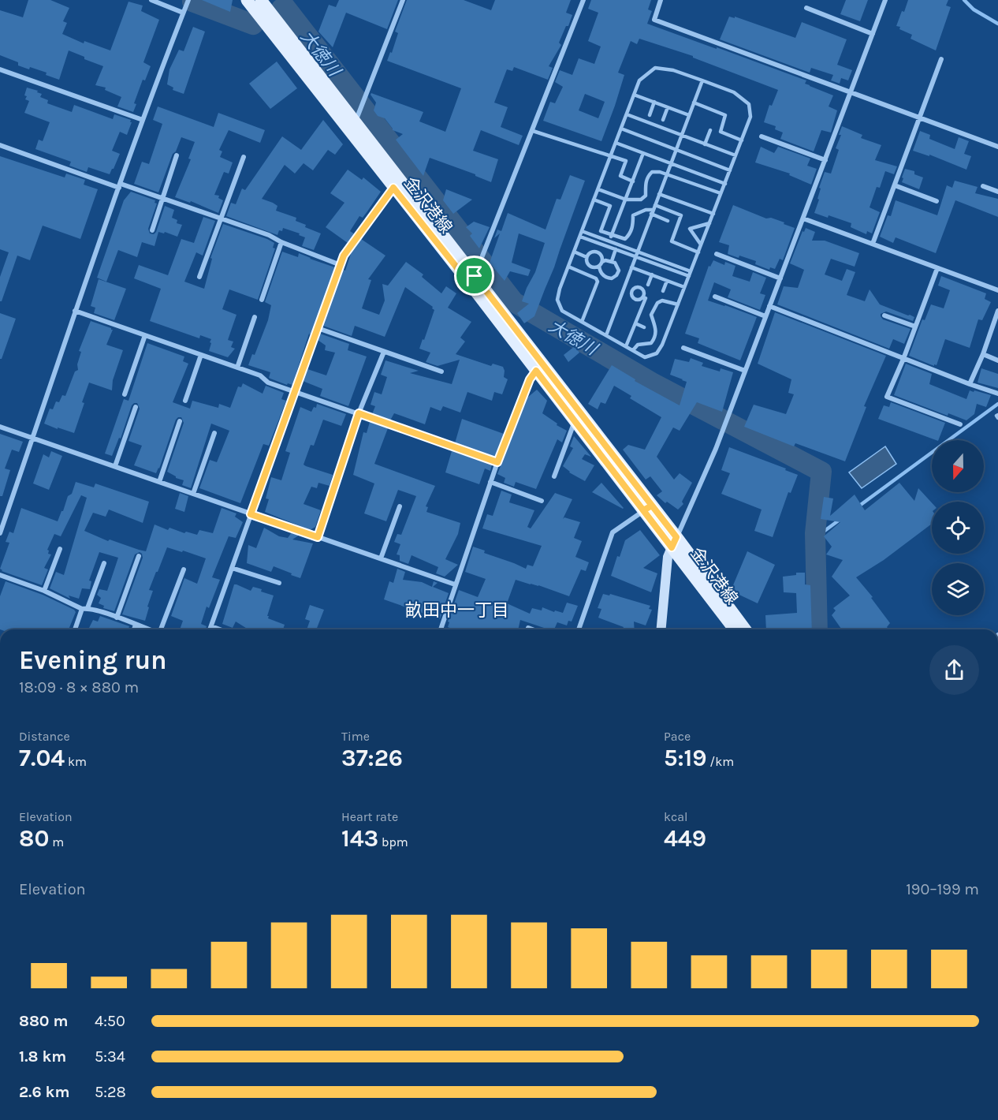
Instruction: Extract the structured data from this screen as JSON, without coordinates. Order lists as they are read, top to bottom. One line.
{"streets":{"main road":["金沢港線"]},"districts":["畝田中一丁目"],"water":["大徳川"],"north":"bottom","page":{"heading":["Evening run","18:09 · 8 × 880 m"],"stats":[["Distance","7.04 km"],["Time","37:26"],["Pace","5:19 /km"],["Elevation","80 m"],["Heart rate","143 bpm"],["kcal","449"]],"chart":["Elevation","190–199 m"],"list":[{"name":"880 m","note":"4:50"},{"name":"1.8 km","note":"5:34"},{"name":"2.6 km","note":"5:28"}]}}
